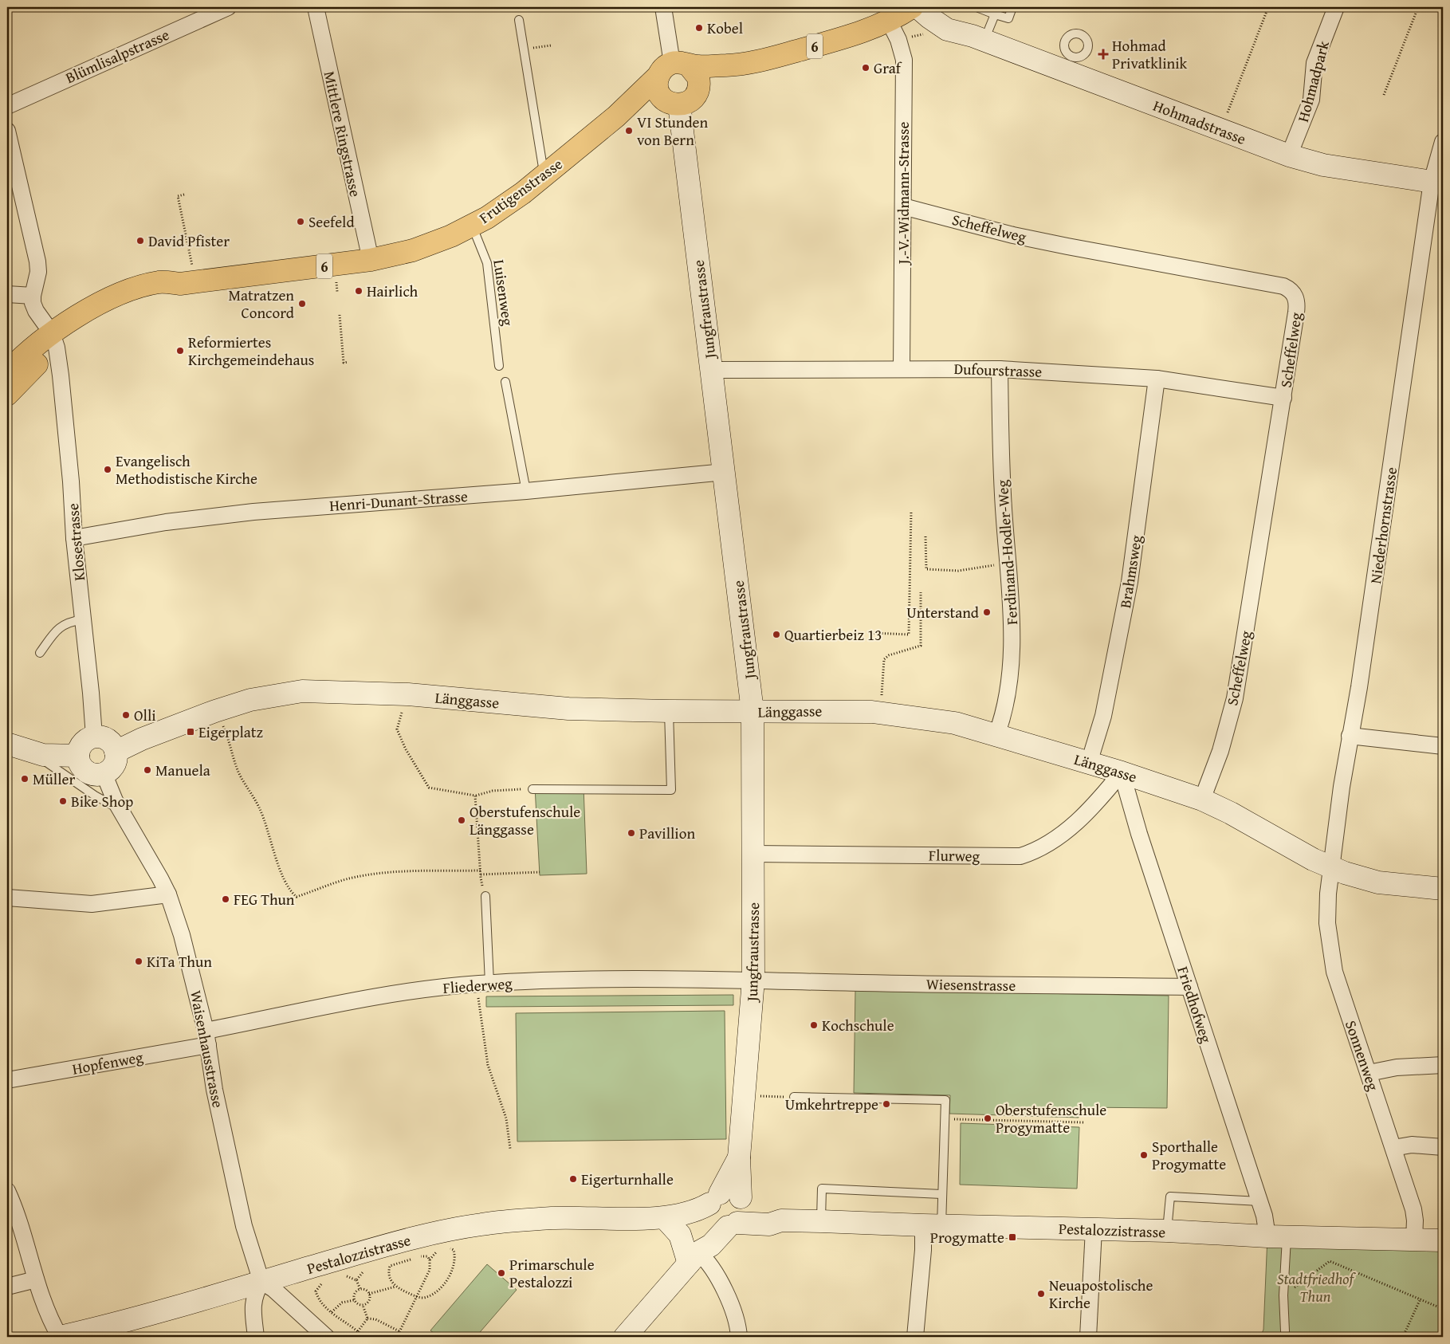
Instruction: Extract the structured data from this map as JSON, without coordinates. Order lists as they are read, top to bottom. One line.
{"streets":{"main road":["6","Frutigenstrasse"],"street":["Blümlisalpstrasse","Hohmadpark","Hohmadstrasse","Mittlere Ringstrasse","J.-V.-Widmann-Strasse","Scheffelweg","Jungfraustrasse","Dufourstrasse","Henri-Dunant-Strasse","Niederhornstrasse","Klosestrasse","Ferdinand-Hodler-Weg","Brahmsweg","Länggasse","Flurweg","Wiesenstrasse","Fliederweg","Friedhofweg","Waisenhausstrasse","Sonnenweg","Hopfenweg","Pestalozzistrasse"],"lane":["Luisenweg"]},"crossings":[["6","Frutigenstrasse"],["6","J.-V.-Widmann-Strasse"],["6","Jungfraustrasse"],["Hohmadpark","Hohmadstrasse"],["Hohmadstrasse","Niederhornstrasse"],["Mittlere Ringstrasse","Frutigenstrasse"],["Frutigenstrasse","Luisenweg"],["Frutigenstrasse","Jungfraustrasse"],["Frutigenstrasse","Klosestrasse"],["J.-V.-Widmann-Strasse","Scheffelweg"],["J.-V.-Widmann-Strasse","Dufourstrasse"],["Scheffelweg","Dufourstrasse"],["Scheffelweg","Länggasse"],["Jungfraustrasse","Dufourstrasse"],["Jungfraustrasse","Henri-Dunant-Strasse"],["Jungfraustrasse","Länggasse"],["Jungfraustrasse","Flurweg"],["Jungfraustrasse","Wiesenstrasse"],["Jungfraustrasse","Fliederweg"],["Jungfraustrasse","Pestalozzistrasse"],["Dufourstrasse","Ferdinand-Hodler-Weg"],["Dufourstrasse","Brahmsweg"],["Henri-Dunant-Strasse","Klosestrasse"],["Niederhornstrasse","Länggasse"],["Niederhornstrasse","Sonnenweg"],["Klosestrasse","Länggasse"],["Klosestrasse","Waisenhausstrasse"],["Ferdinand-Hodler-Weg","Länggasse"],["Brahmsweg","Länggasse"],["Länggasse","Flurweg"],["Länggasse","Friedhofweg"],["Länggasse","Waisenhausstrasse"],["Länggasse","Sonnenweg"],["Flurweg","Friedhofweg"],["Wiesenstrasse","Fliederweg"],["Wiesenstrasse","Friedhofweg"],["Fliederweg","Waisenhausstrasse"],["Fliederweg","Hopfenweg"],["Friedhofweg","Pestalozzistrasse"],["Waisenhausstrasse","Hopfenweg"],["Waisenhausstrasse","Pestalozzistrasse"],["Sonnenweg","Pestalozzistrasse"]],"parks":["Stadtfriedhof Thun"],"places":{"other":["Kobel","Graf","VI Stunden von Bern","Seefeld","David Pfister","Hairlich","Matratzen Concord","Reformiertes Kirchgemeindehaus","Evangelisch Methodistische Kirche","Unterstand","Quartierbeiz 13","Olli","Manuela","Müller","Bike Shop","Oberstufenschule Länggasse","Pavillion","FEG Thun","KiTa Thun","Kochschule","Umkehrtreppe","Oberstufenschule Progymatte","Sporthalle Progymatte","Eigerturnhalle","Primarschule Pestalozzi","Neuapostolische Kirche"],"health":["Hohmad Privatklinik"],"transit":["Eigerplatz","Progymatte"]}}
